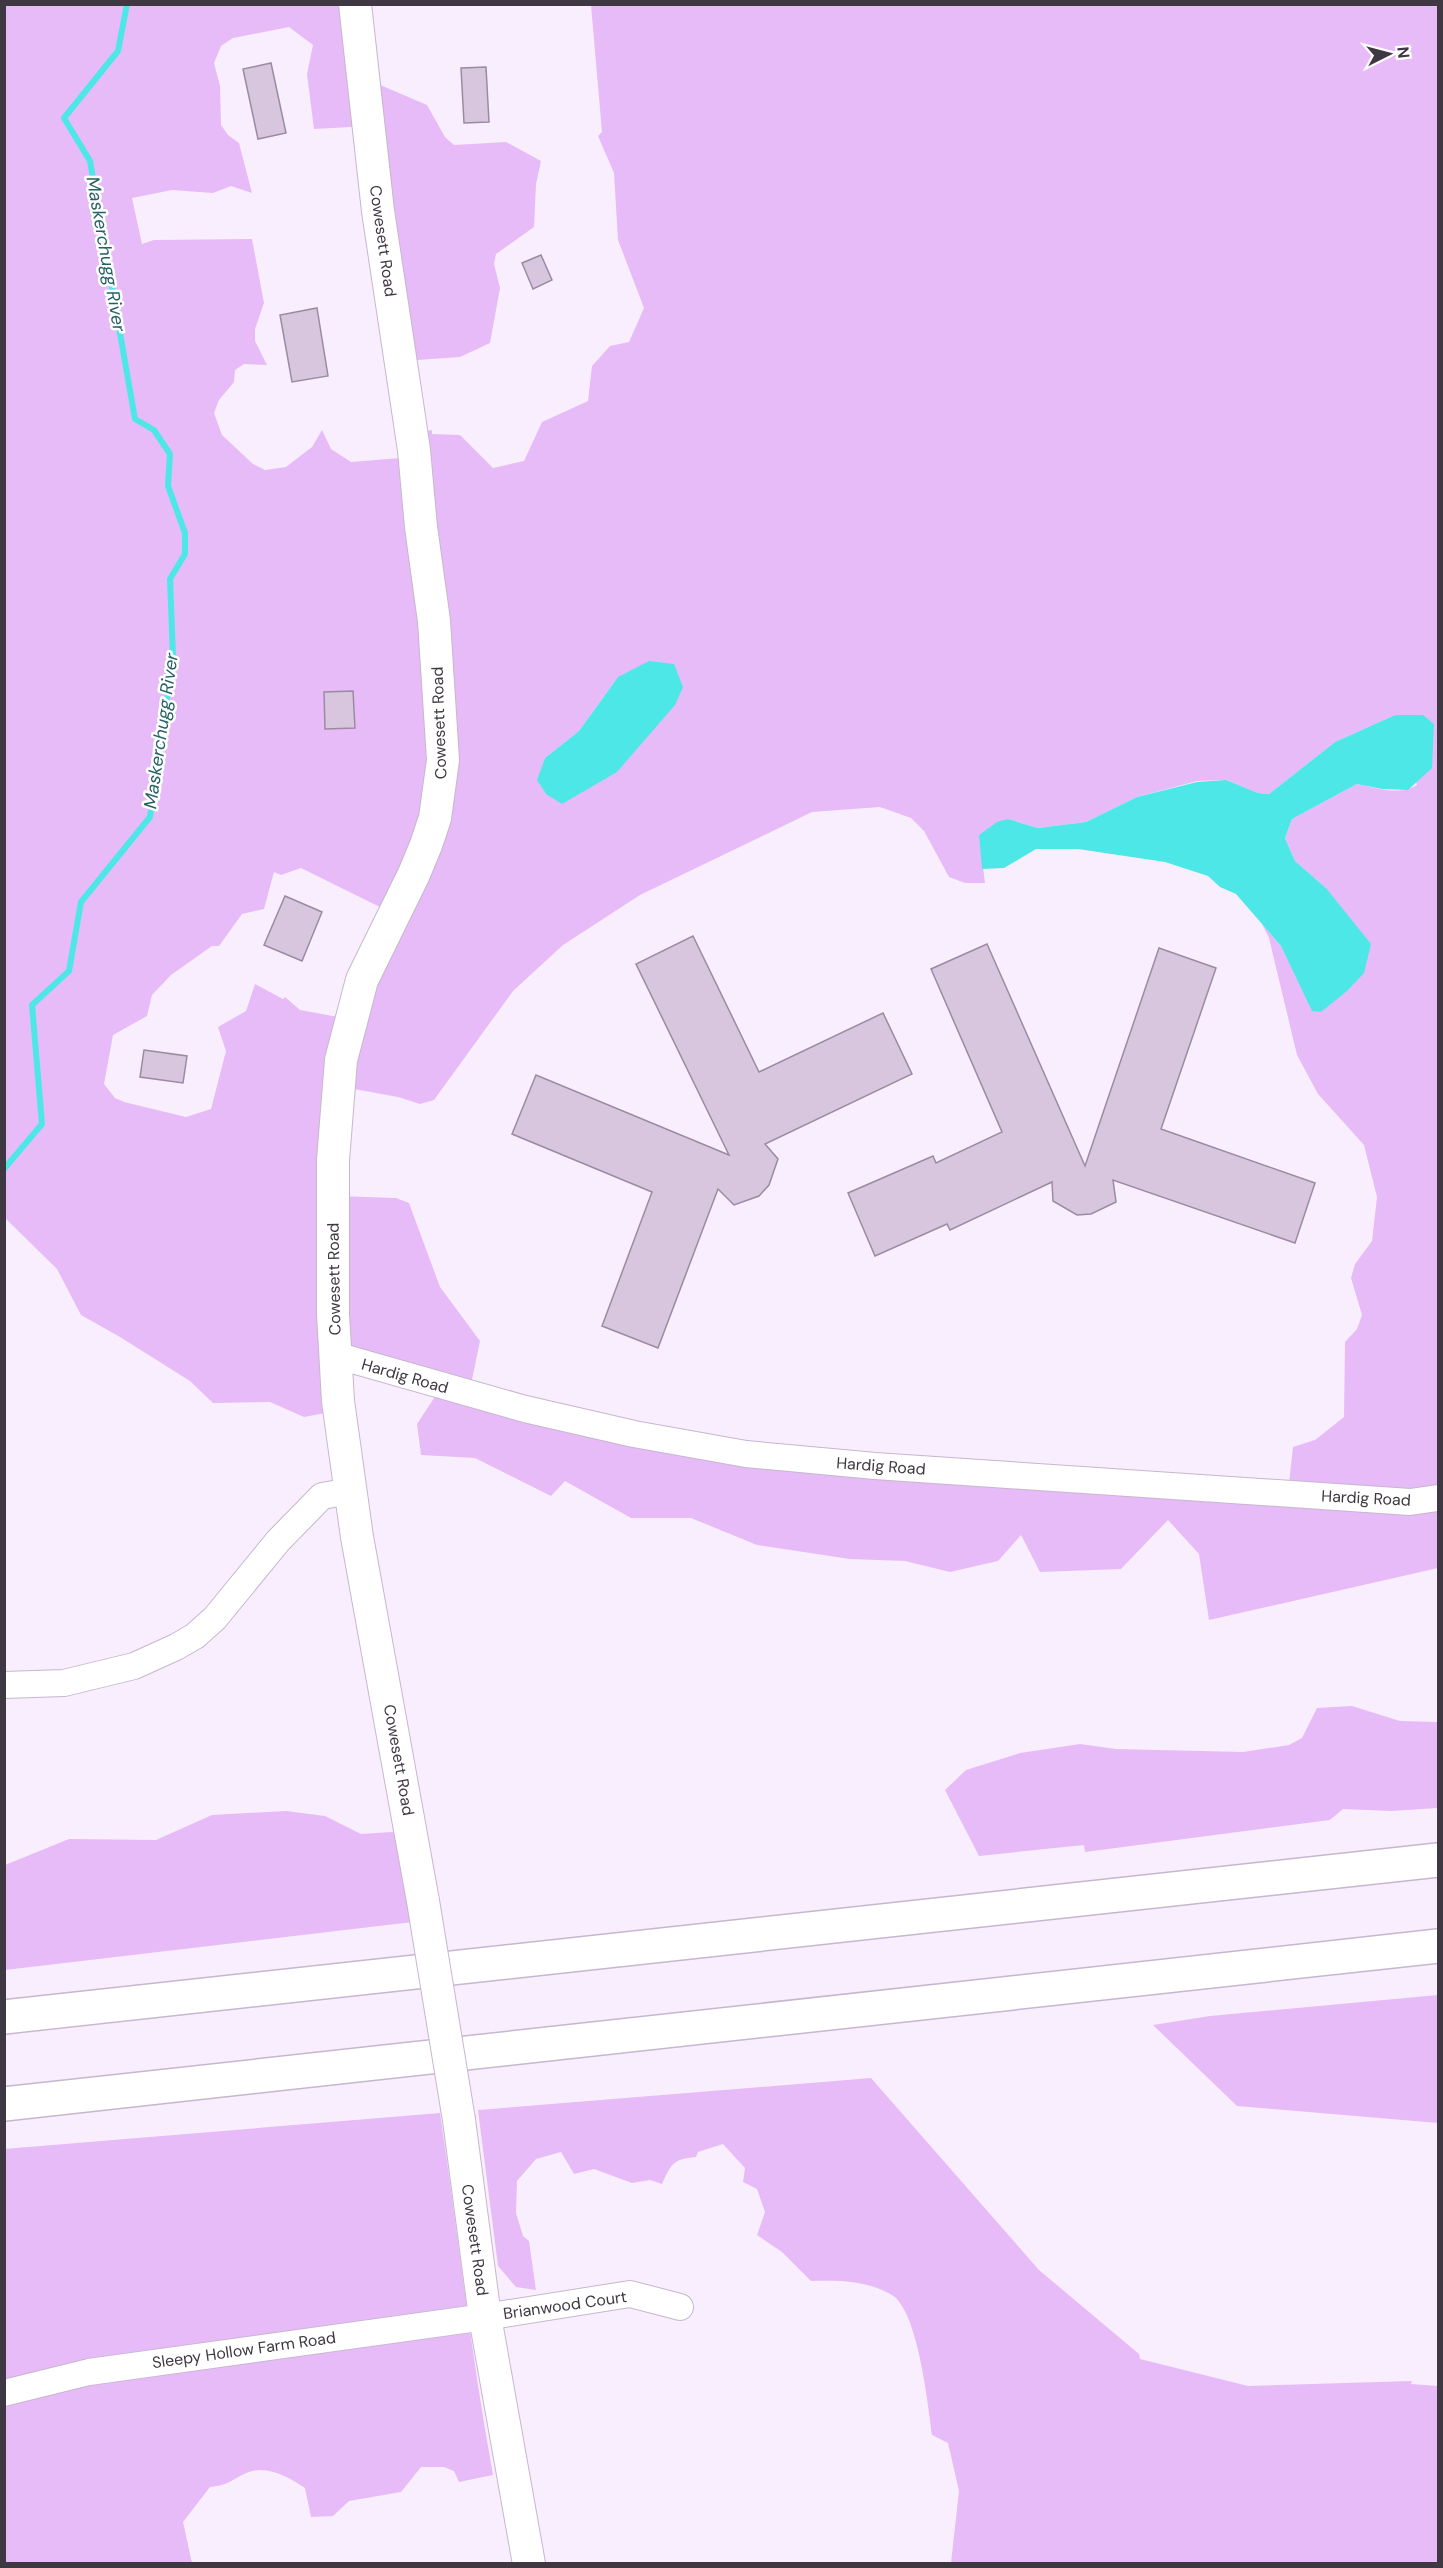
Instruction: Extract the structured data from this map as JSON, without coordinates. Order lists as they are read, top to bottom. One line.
{"streets":{"main road":["Cowesett Road"],"street":["Hardig Road","Brianwood Court","Sleepy Hollow Farm Road"]},"crossings":[["Cowesett Road","Hardig Road"],["Cowesett Road","Brianwood Court"],["Cowesett Road","Sleepy Hollow Farm Road"],["Brianwood Court","Sleepy Hollow Farm Road"]],"water":["Maskerchugg River"],"north":"right"}
